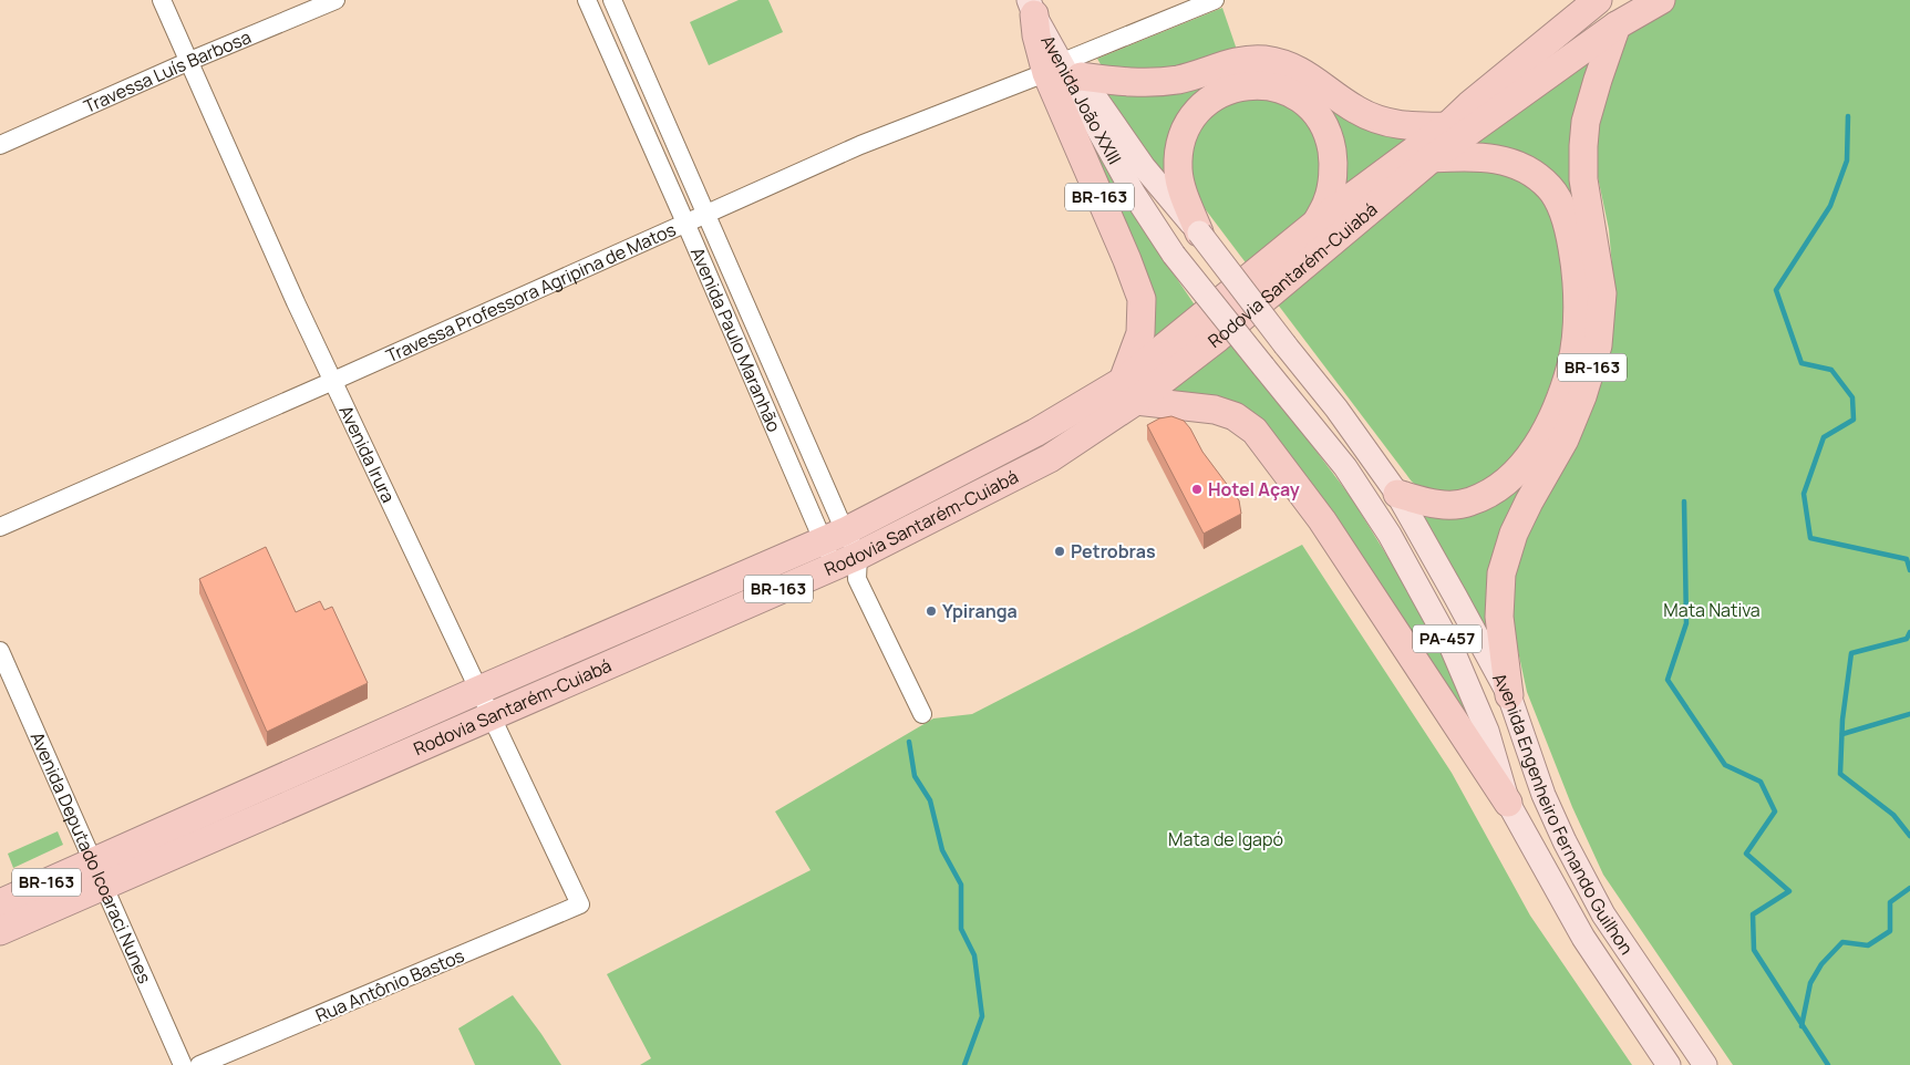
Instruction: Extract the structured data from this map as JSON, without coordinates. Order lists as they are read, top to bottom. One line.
{"streets":{"highway":["BR-163","Rodovia Santarém-Cuiabá"],"main road":["Avenida João XXIII","PA-457","Avenida Engenheiro Fernando Guilhon"],"street":["Travessa Luís Barbosa","Travessa Professora Agripina de Matos","Avenida Paulo Maranhão","Avenida Irura","Avenida Deputado Icoaraci Nunes","Rua Antônio Bastos"]},"crossings":[["Travessa Luís Barbosa","Avenida Irura"],["Avenida João XXIII","BR-163"],["Avenida João XXIII","Travessa Professora Agripina de Matos"],["Avenida João XXIII","Avenida Engenheiro Fernando Guilhon"],["BR-163","Rodovia Santarém-Cuiabá"],["BR-163","Travessa Professora Agripina de Matos"],["BR-163","Avenida Engenheiro Fernando Guilhon"],["Rodovia Santarém-Cuiabá","Avenida Paulo Maranhão"],["Rodovia Santarém-Cuiabá","Avenida Irura"],["Rodovia Santarém-Cuiabá","Avenida Deputado Icoaraci Nunes"],["Travessa Professora Agripina de Matos","Avenida Paulo Maranhão"],["Travessa Professora Agripina de Matos","Avenida Irura"],["Travessa Professora Agripina de Matos","Avenida Engenheiro Fernando Guilhon"],["Avenida Irura","Rua Antônio Bastos"]],"parks":["Mata Nativa","Mata de Igapó"],"places":["Hotel Açay","Petrobras","Ypiranga"]}
